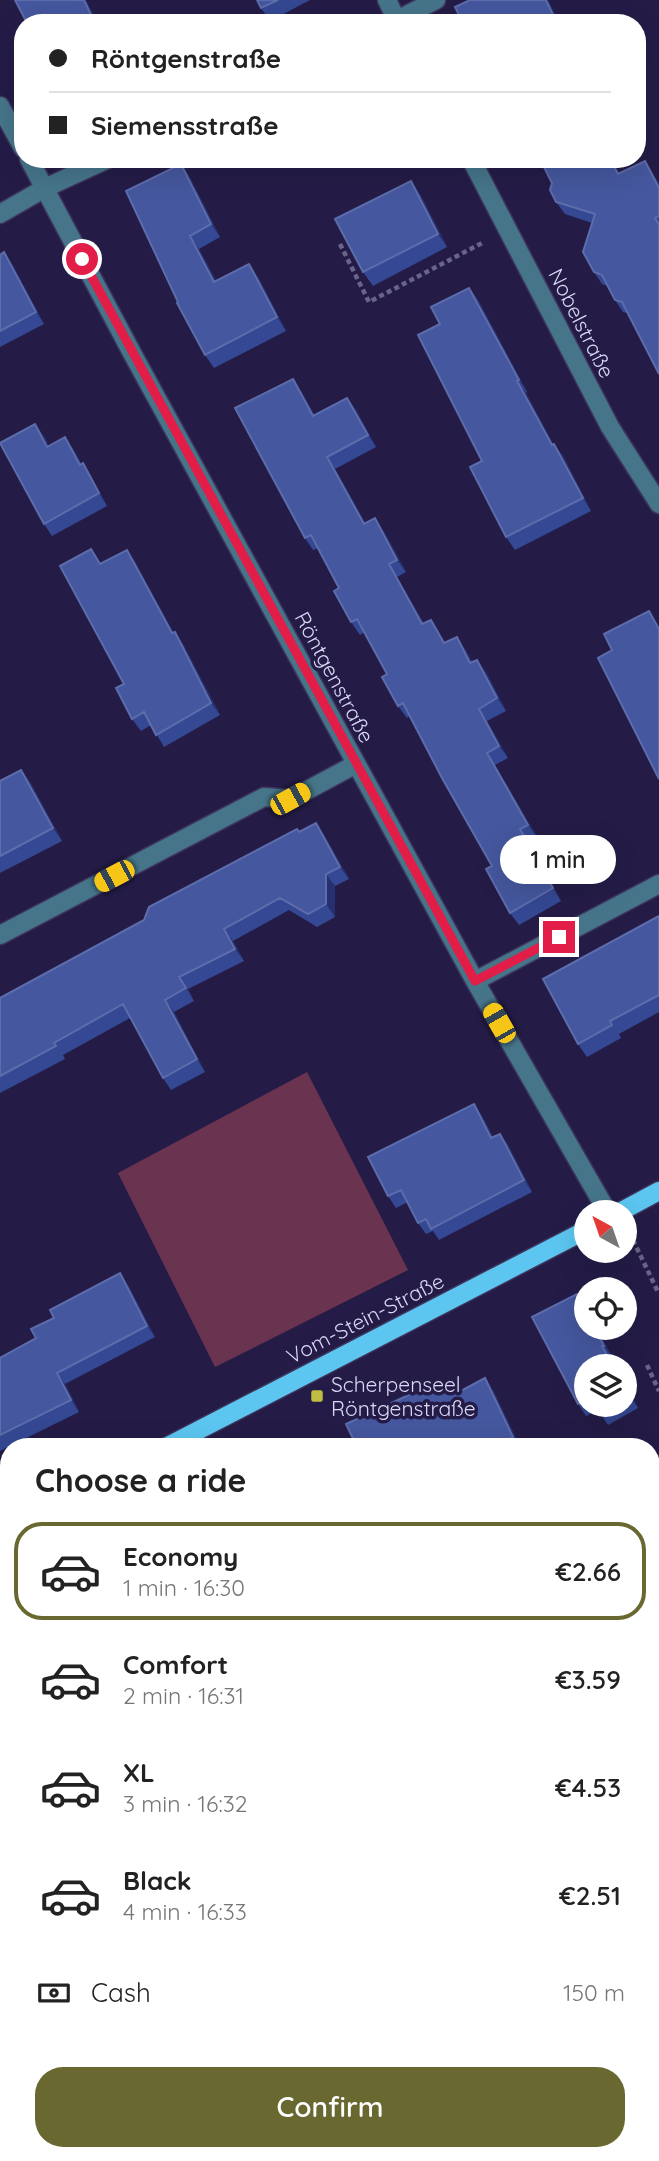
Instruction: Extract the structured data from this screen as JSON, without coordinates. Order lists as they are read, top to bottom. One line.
{"streets":{"main road":["Vom-Stein-Straße"],"street":["Nobelstraße","Röntgenstraße"]},"places":{"transit":["Scherpenseel Röntgenstraße"]},"north":"top left","page":{"banner":["Röntgenstraße","Siemensstraße"],"bubble":"1 min","heading":"Choose a ride","list":[{"name":"Economy","note":"1 min · 16:30","value":"€2.66"},{"name":"Comfort","note":"2 min · 16:31","value":"€3.59"},{"name":"XL","note":"3 min · 16:32","value":"€4.53"},{"name":"Black","note":"4 min · 16:33","value":"€2.51"}],"pay":["Cash","150 m"],"buttons":"Confirm"}}
